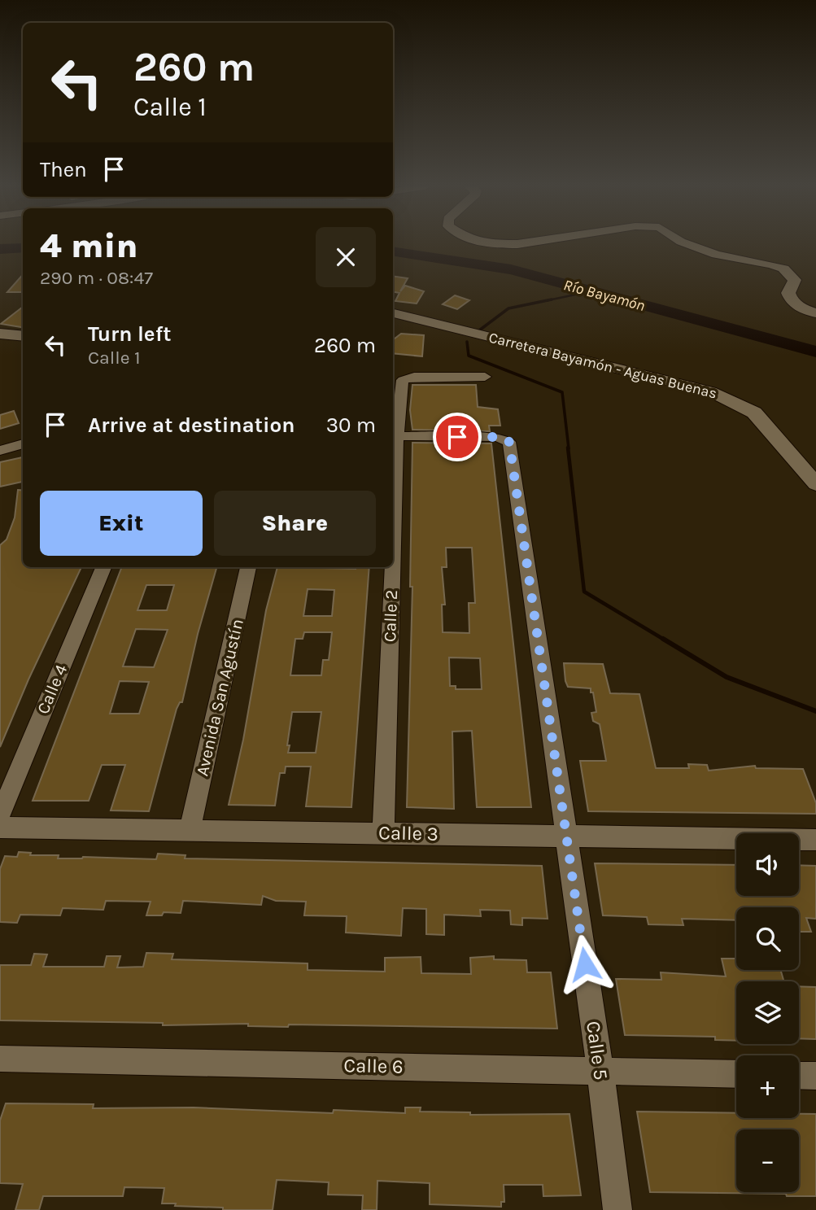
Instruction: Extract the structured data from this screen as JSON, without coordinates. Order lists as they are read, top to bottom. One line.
{"streets":{"street":["Carretera Bayamón - Aguas Buenas","Calle 2","Calle 4","Avenida San Agustín","Calle 3","Calle 5","Calle 6"]},"crossings":[["Calle 2","Calle 3"],["Calle 2","Calle 5"],["Avenida San Agustín","Calle 3"],["Calle 3","Calle 5"],["Calle 5","Calle 6"]],"water":["Río Bayamón"],"page":{"turn":["260 m","Calle 1"],"then":"Then","heading":["4 min","290 m · 08:47"],"list":[{"name":"Turn left","note":"Calle 1","value":"260 m"},{"name":"Arrive at destination","value":"30 m"}],"buttons":["Exit","Share"],"map_buttons":["+","−"]}}
